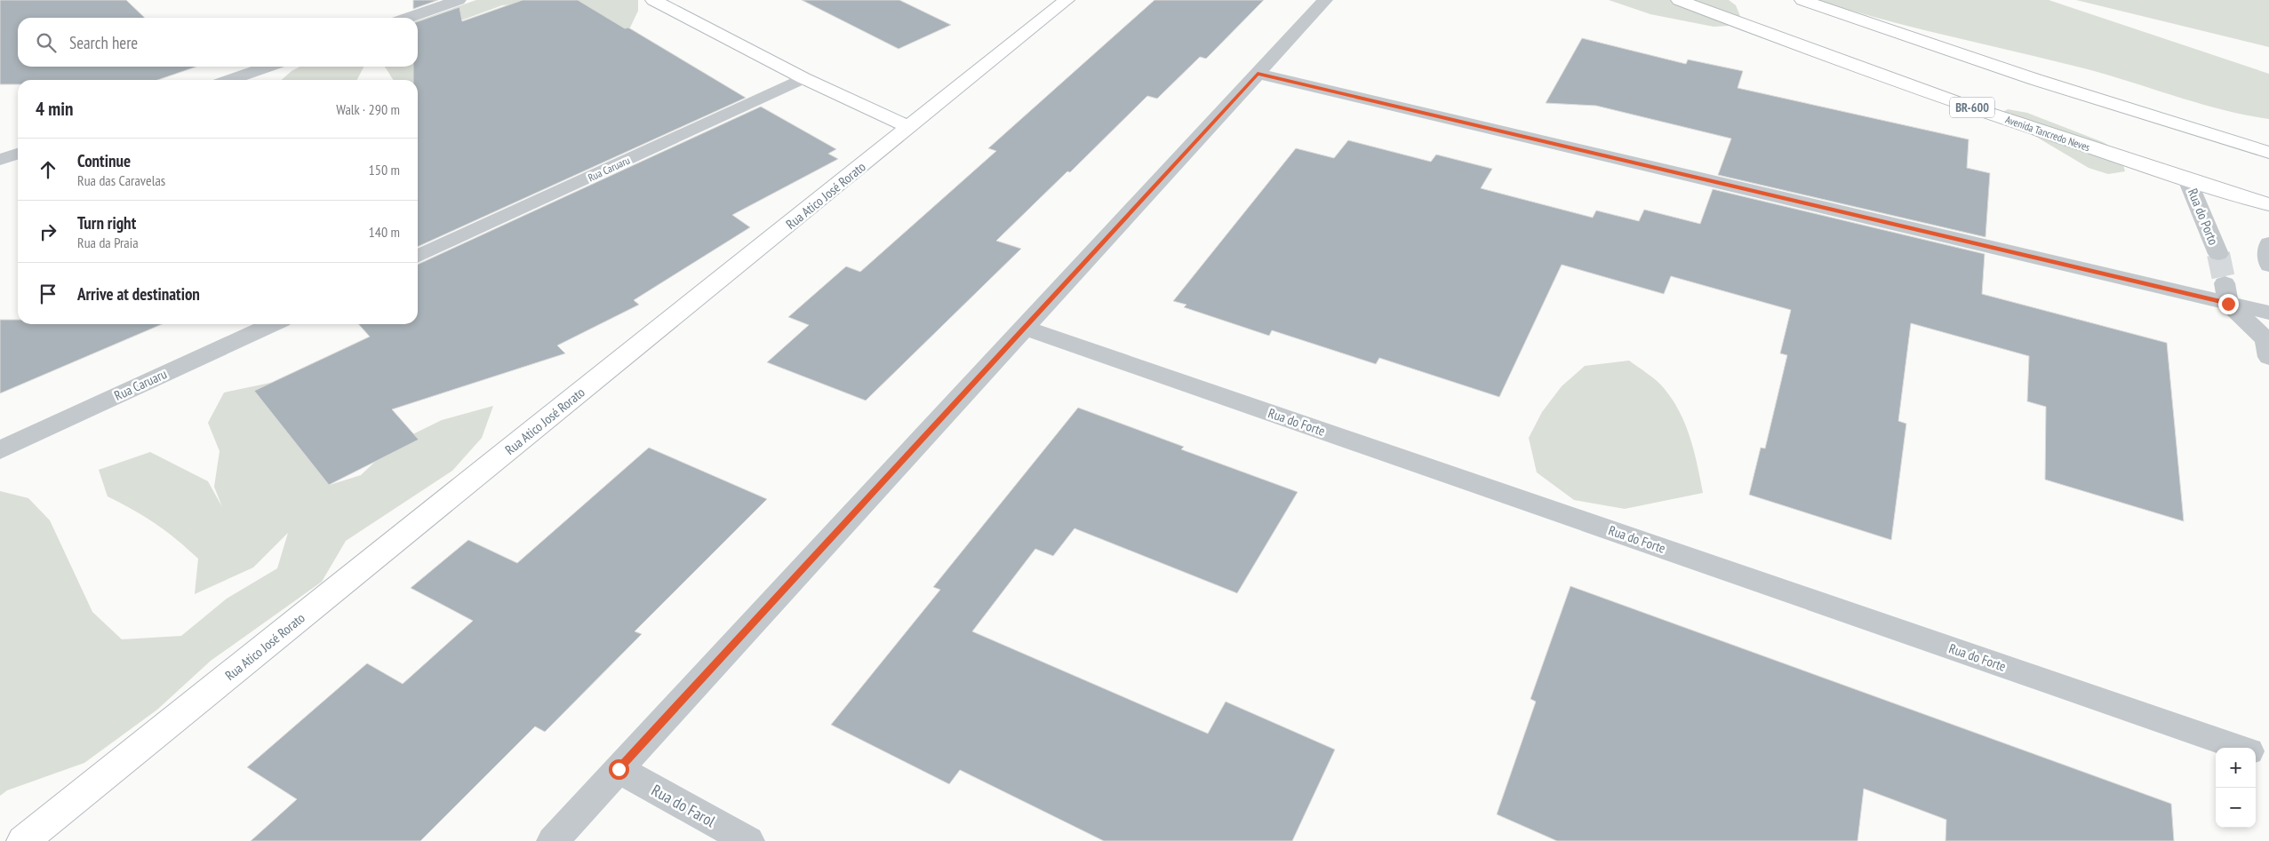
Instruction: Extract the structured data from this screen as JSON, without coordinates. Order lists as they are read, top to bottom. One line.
{"streets":{"street":["BR-600","Avenida Tancredo Neves","Rua Caruaru","Rua Atico José Rorato","Rua do Porto","Rua do Forte","Rua do Farol"]},"crossings":[["Avenida Tancredo Neves","Rua do Porto"]],"page":{"search":"Search here","heading":["4 min","Walk · 290 m"],"list":[["Continue","Rua das Caravelas","150 m"],["Turn right","Rua da Praia","140 m"],"Arrive at destination"],"map_buttons":["+","−"]}}
